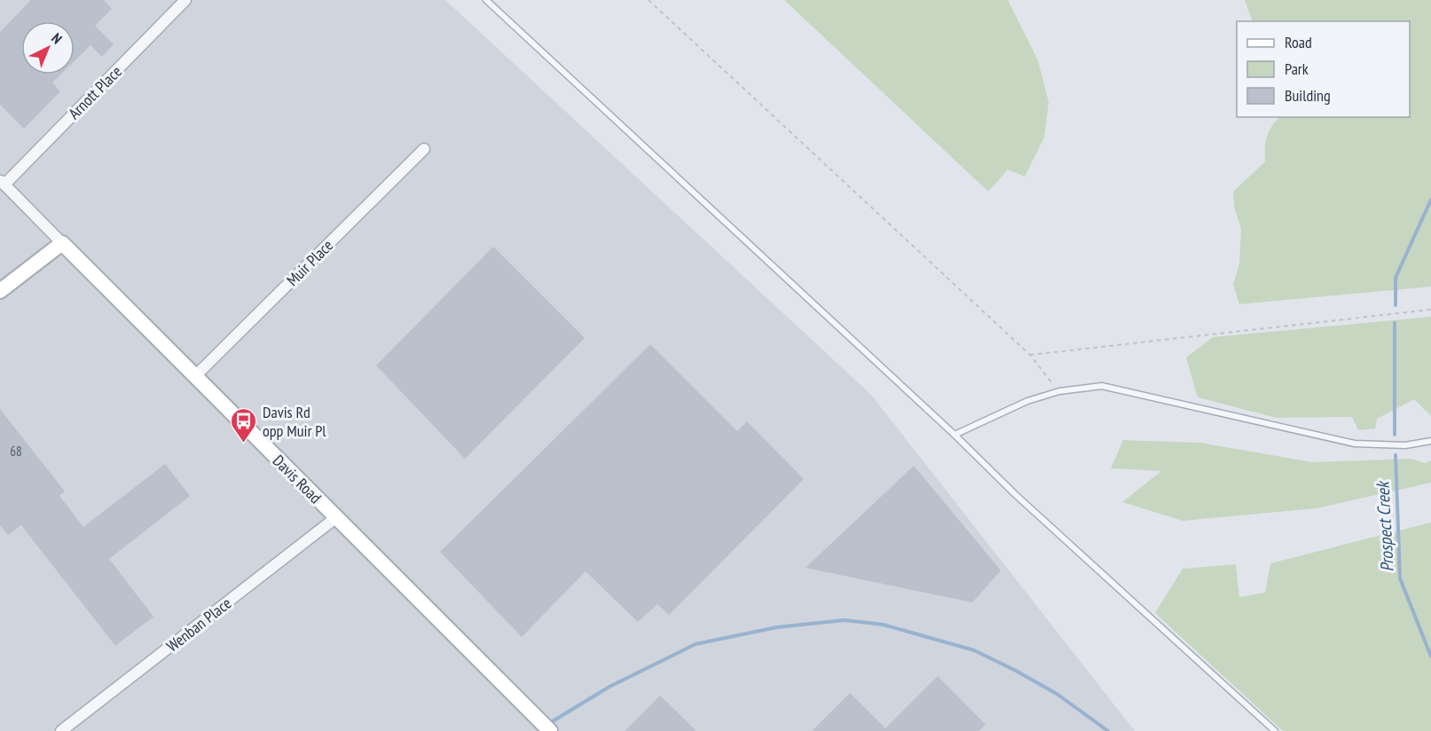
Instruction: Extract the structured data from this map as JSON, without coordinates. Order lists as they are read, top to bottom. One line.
{"streets":{"street":["Arnott Place","Muir Place","Davis Road","Wenban Place"]},"crossings":[["Arnott Place","Davis Road"],["Muir Place","Davis Road"],["Davis Road","Wenban Place"]],"water":["Prospect Creek"],"places":{"bus stop":["Davis Rd opp Muir Pl"]},"house_numbers":["68"],"legend":["Road","Park","Building"],"north":"top right"}
